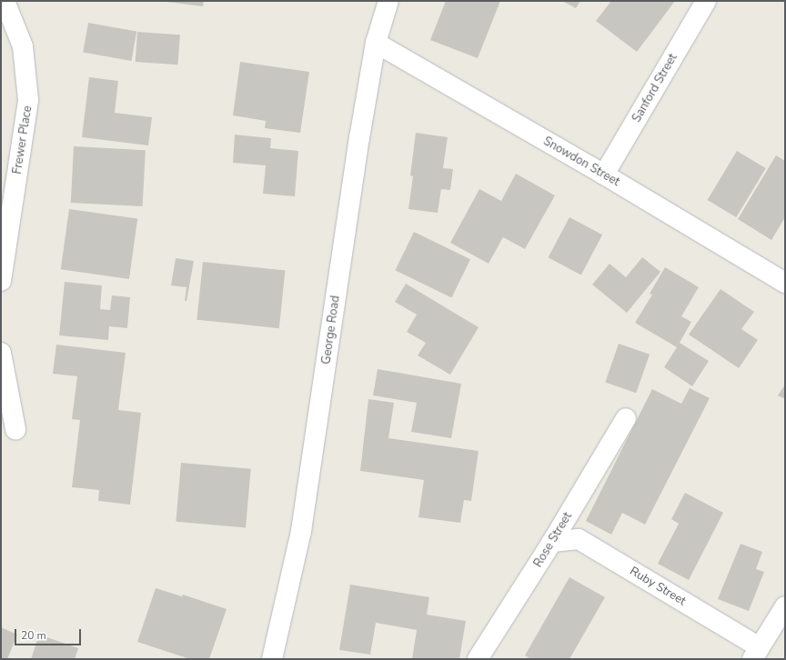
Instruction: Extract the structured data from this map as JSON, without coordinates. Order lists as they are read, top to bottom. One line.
{"streets":{"street":["Sanford Street","Frewer Place","Snowdon Street","George Road","Rose Street","Ruby Street"]},"crossings":[["Sanford Street","Snowdon Street"],["Snowdon Street","George Road"],["Rose Street","Ruby Street"]],"scale_bar":"20 m"}
